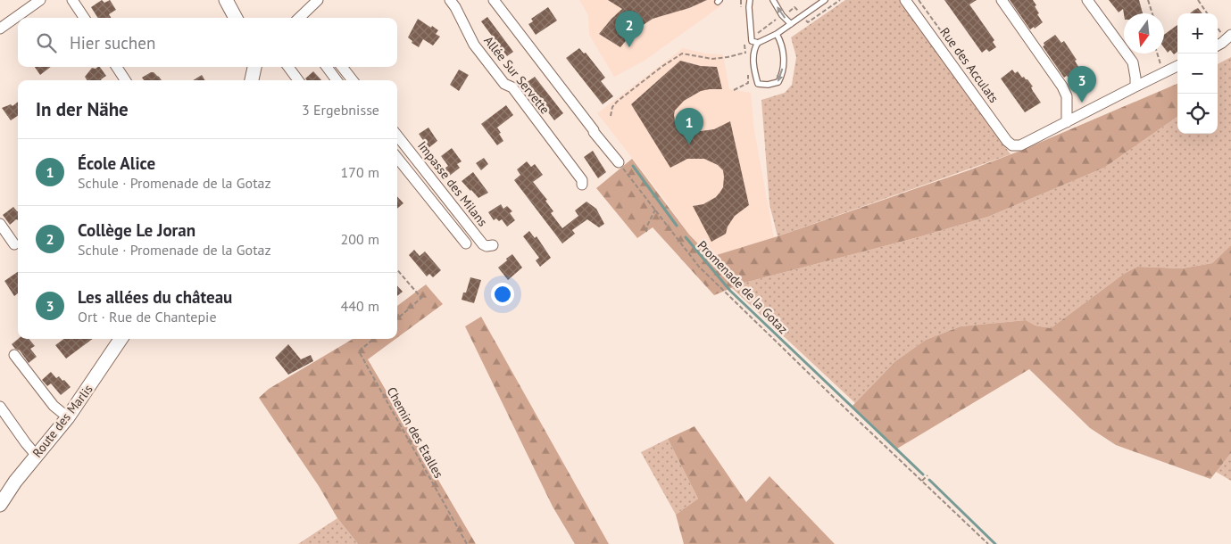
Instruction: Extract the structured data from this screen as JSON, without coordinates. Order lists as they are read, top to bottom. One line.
{"streets":{"street":["Rue des Acculats","Allée Sur Servette","Impasse des Milans","Route des Marlis"],"path":["Promenade de la Gotaz","Chemin des Etalles"]},"north":"bottom","page":{"pins":["2","3","1"],"map_buttons":["+","−"],"search":"Hier suchen","heading":["In der Nähe","3 Ergebnisse"],"list":[{"mark":"1","name":"École Alice","note":"Schule · Promenade de la Gotaz","value":"170 m"},{"mark":"2","name":"Collège Le Joran","note":"Schule · Promenade de la Gotaz","value":"200 m"},{"mark":"3","name":"Les allées du château","note":"Ort · Rue de Chantepie","value":"440 m"}]}}
